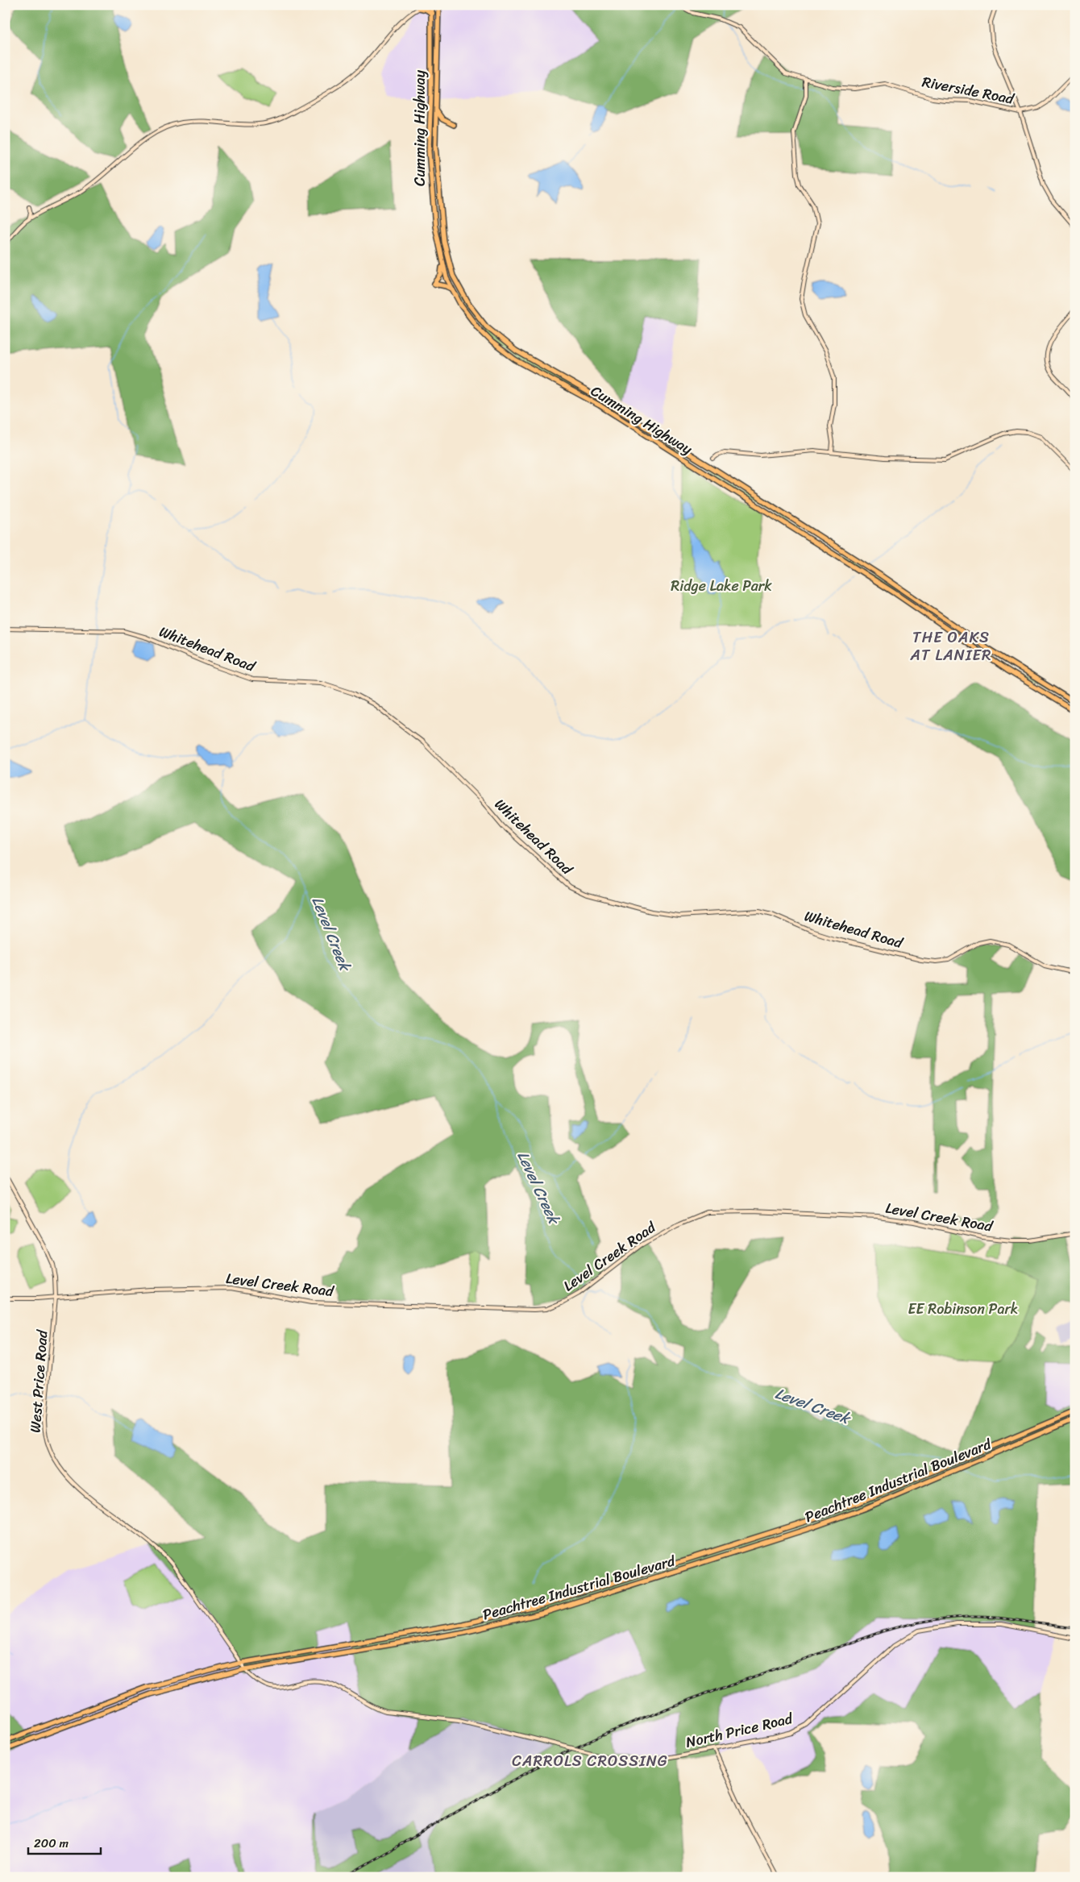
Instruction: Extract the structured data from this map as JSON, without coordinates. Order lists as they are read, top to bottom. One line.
{"streets":{"highway":["Cumming Highway","Peachtree Industrial Boulevard"],"street":["Riverside Road","Whitehead Road","Level Creek Road","West Price Road","North Price Road"]},"crossings":[["Level Creek Road","West Price Road"],["West Price Road","Peachtree Industrial Boulevard"],["West Price Road","North Price Road"],["Peachtree Industrial Boulevard","North Price Road"]],"districts":["THE OAKS AT LANIER","CARROLS CROSSING"],"water":["Level Creek"],"parks":["Ridge Lake Park","EE Robinson Park"],"scale_bar":"200 m"}
